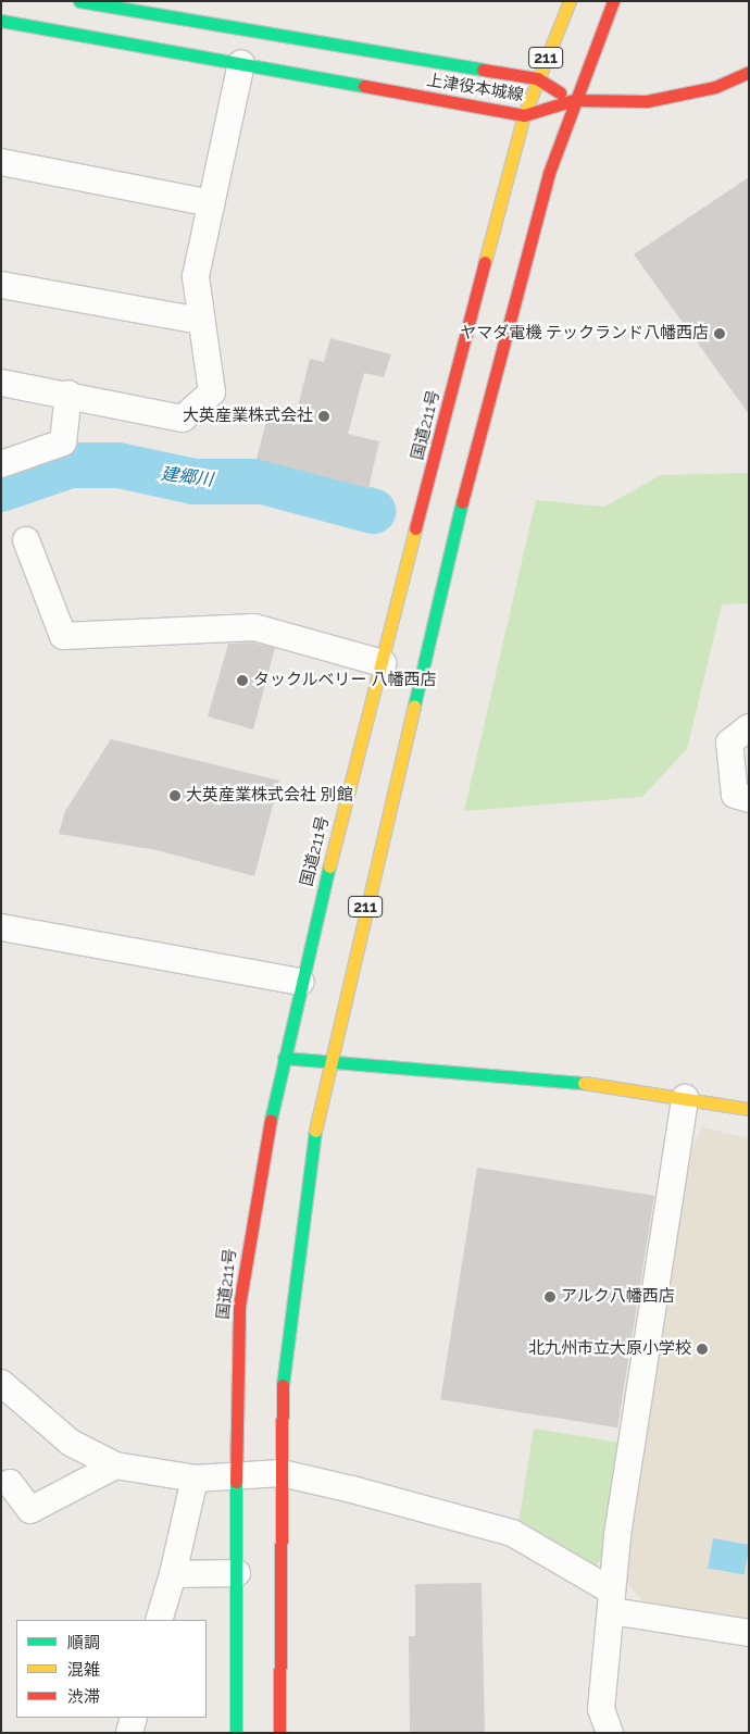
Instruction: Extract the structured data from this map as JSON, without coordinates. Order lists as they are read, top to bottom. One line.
{"streets":{"main road":["211","上津役本城線","国道211号"]},"crossings":[["211","上津役本城線"],["上津役本城線","国道211号"]],"water":["建郷川"],"places":["ヤマダ電機 テックランド八幡西店","大英産業株式会社","タックルベリー 八幡西店","大英産業株式会社 別館","アルク八幡西店","北九州市立大原小学校"],"legend":["順調","混雑","渋滞"]}
